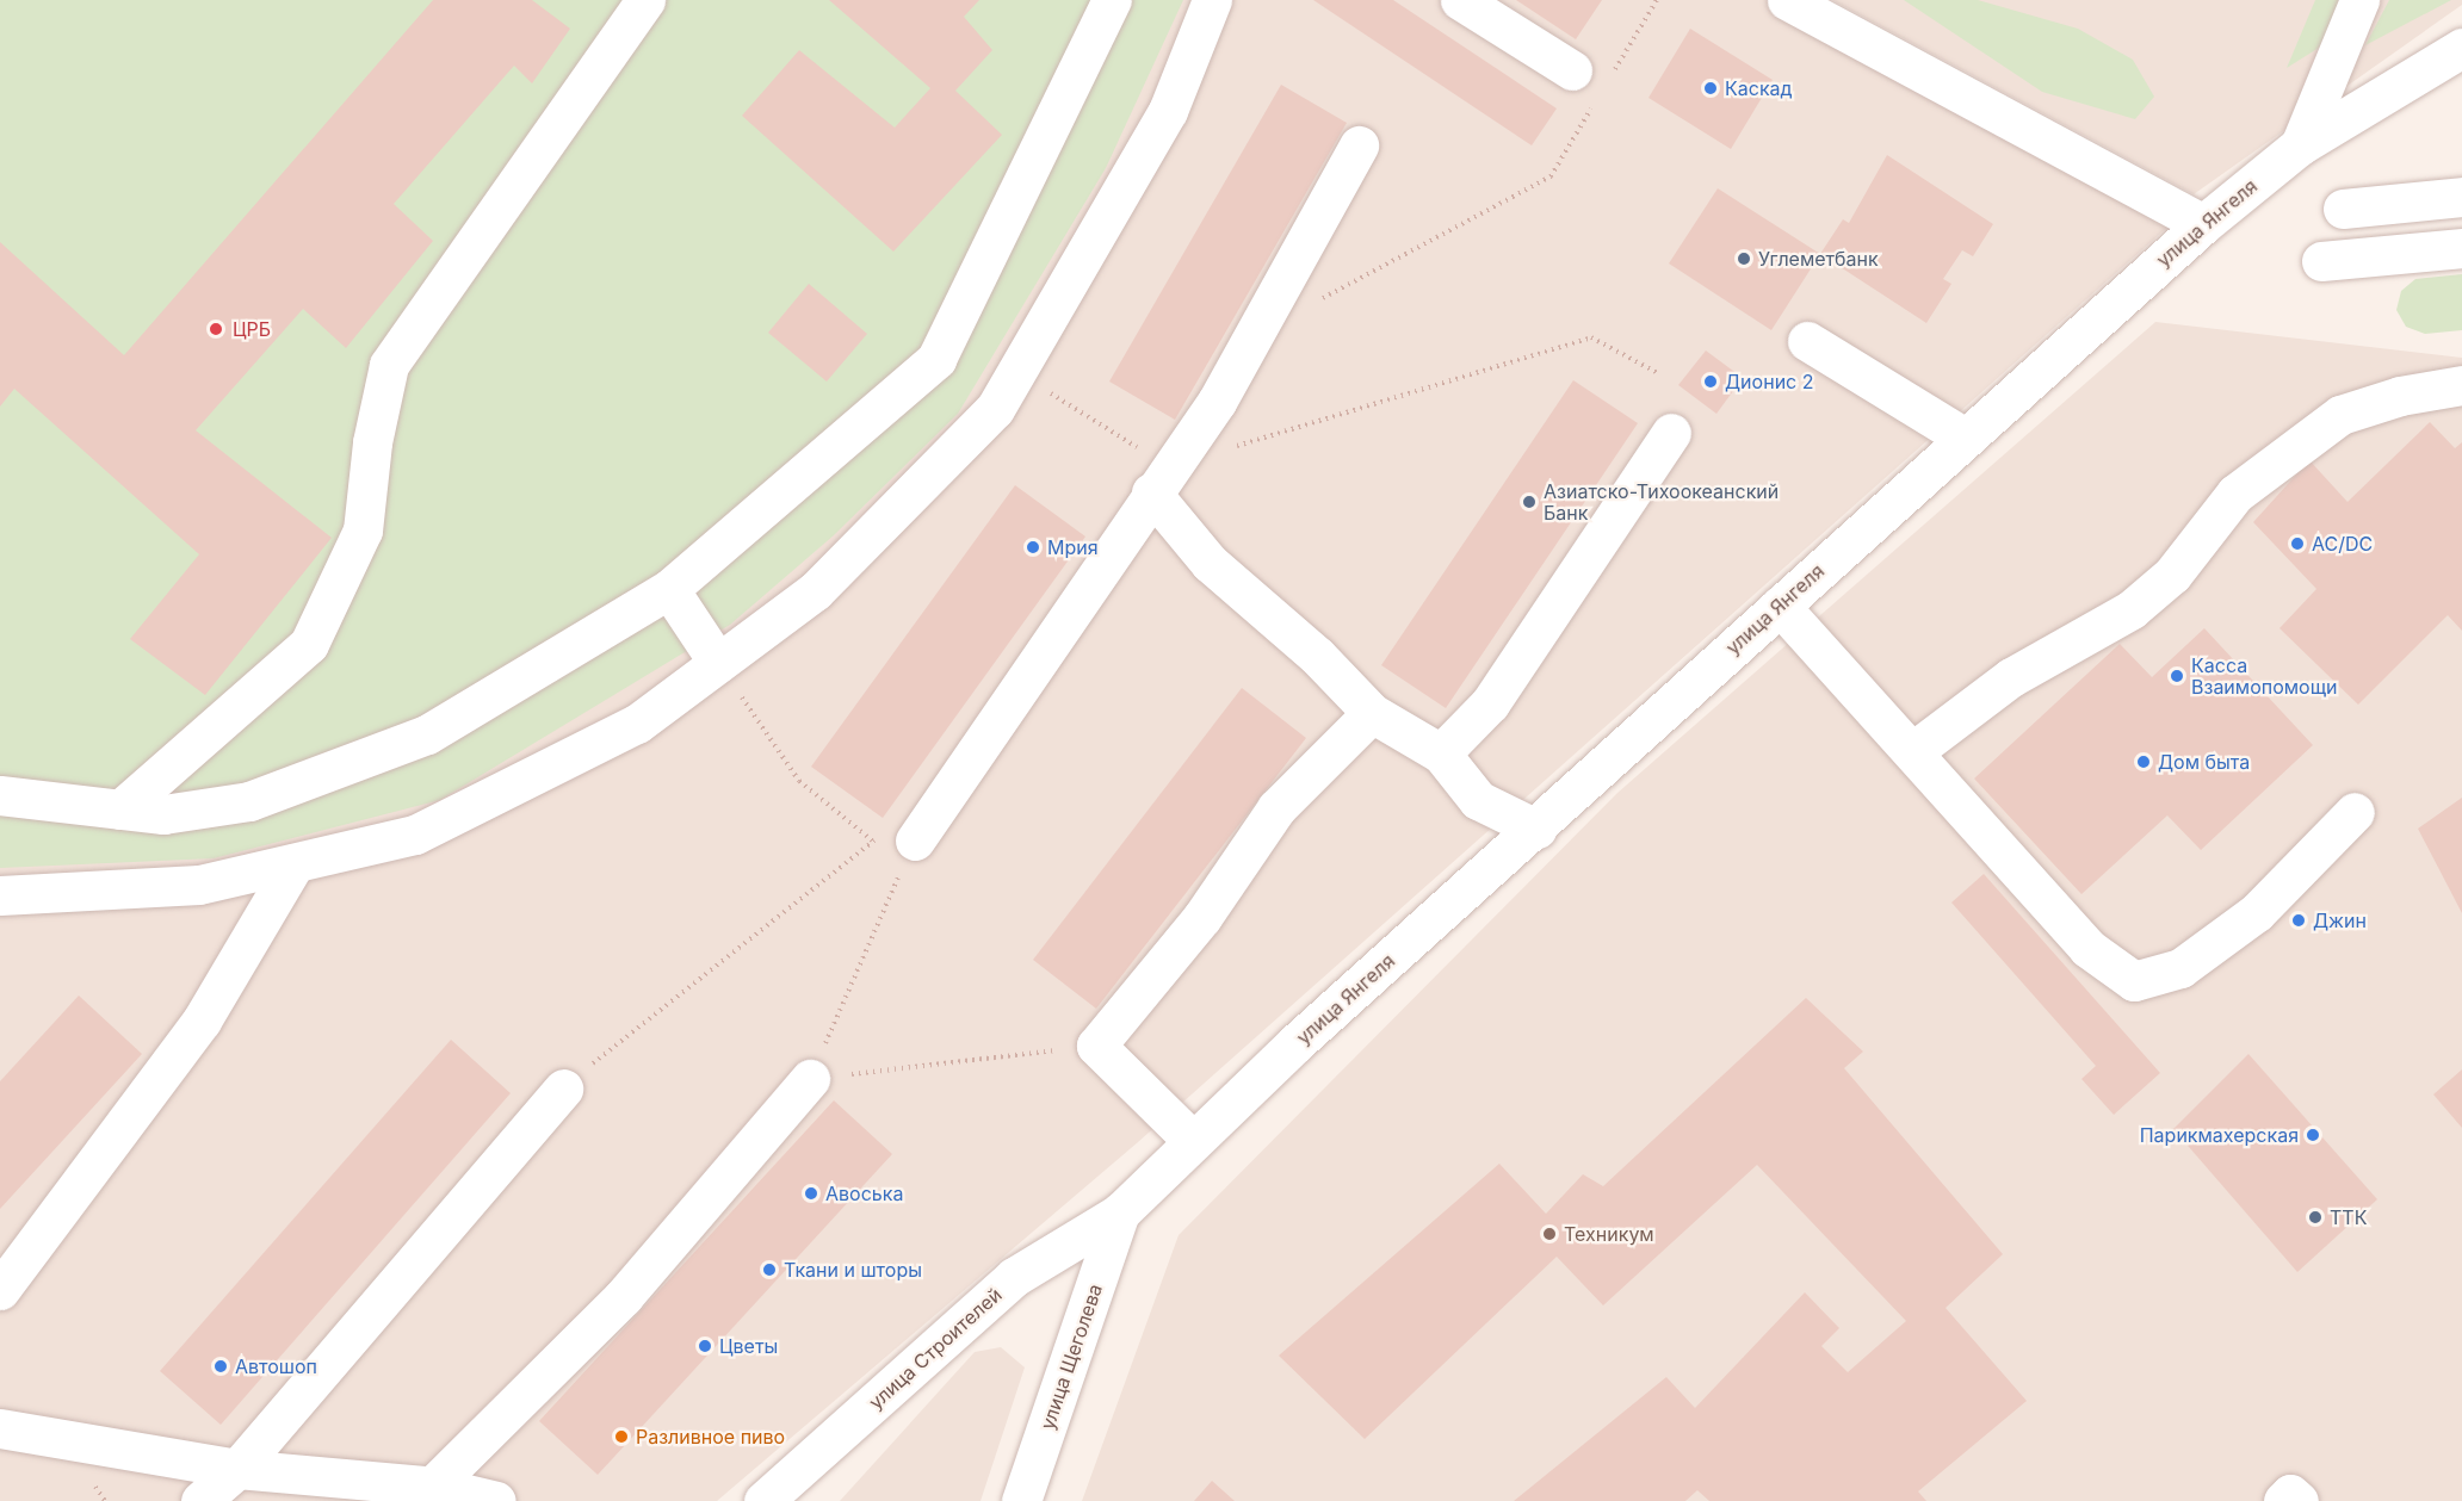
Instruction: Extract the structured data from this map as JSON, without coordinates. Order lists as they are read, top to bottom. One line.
{"streets":{"street":["улица Янгеля","улица Строителей","улица Щеголева"]},"crossings":[["улица Янгеля","улица Строителей"],["улица Янгеля","улица Щеголева"],["улица Строителей","улица Щеголева"]],"places":["Каскад","Углеметбанк","ЦРБ","Дионис 2","Азиатско-Тихоокеанский Банк","AC/DC","Мрия","Касса Взаимопомощи","Дом быта","Джин","Парикмахерская","Авоська","ТТК","Техникум","Ткани и шторы","Цветы","Автошоп","Разливное пиво"]}
